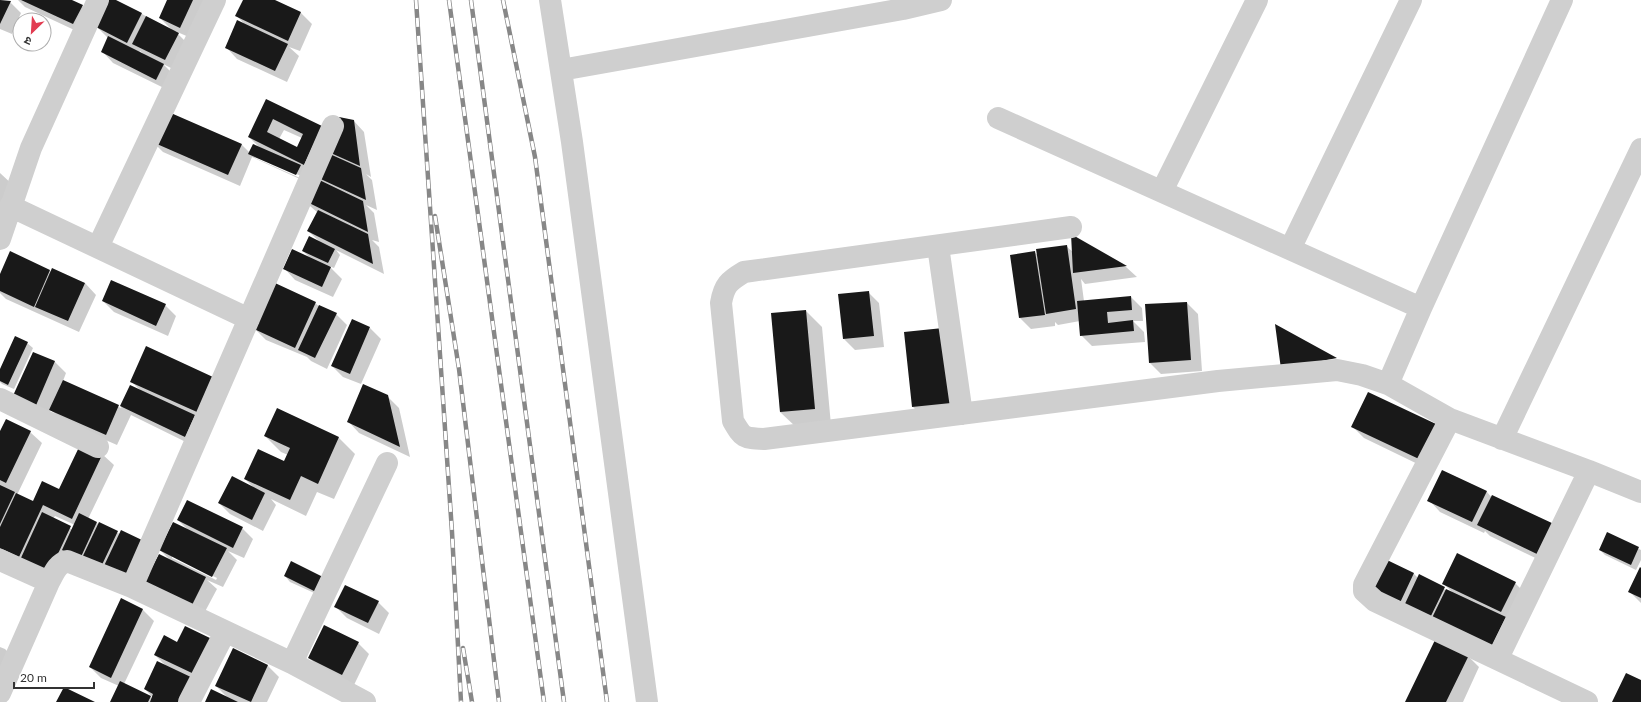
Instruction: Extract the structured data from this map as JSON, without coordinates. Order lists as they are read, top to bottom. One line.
{"scale_bar":"20 m","north":"bottom left"}
